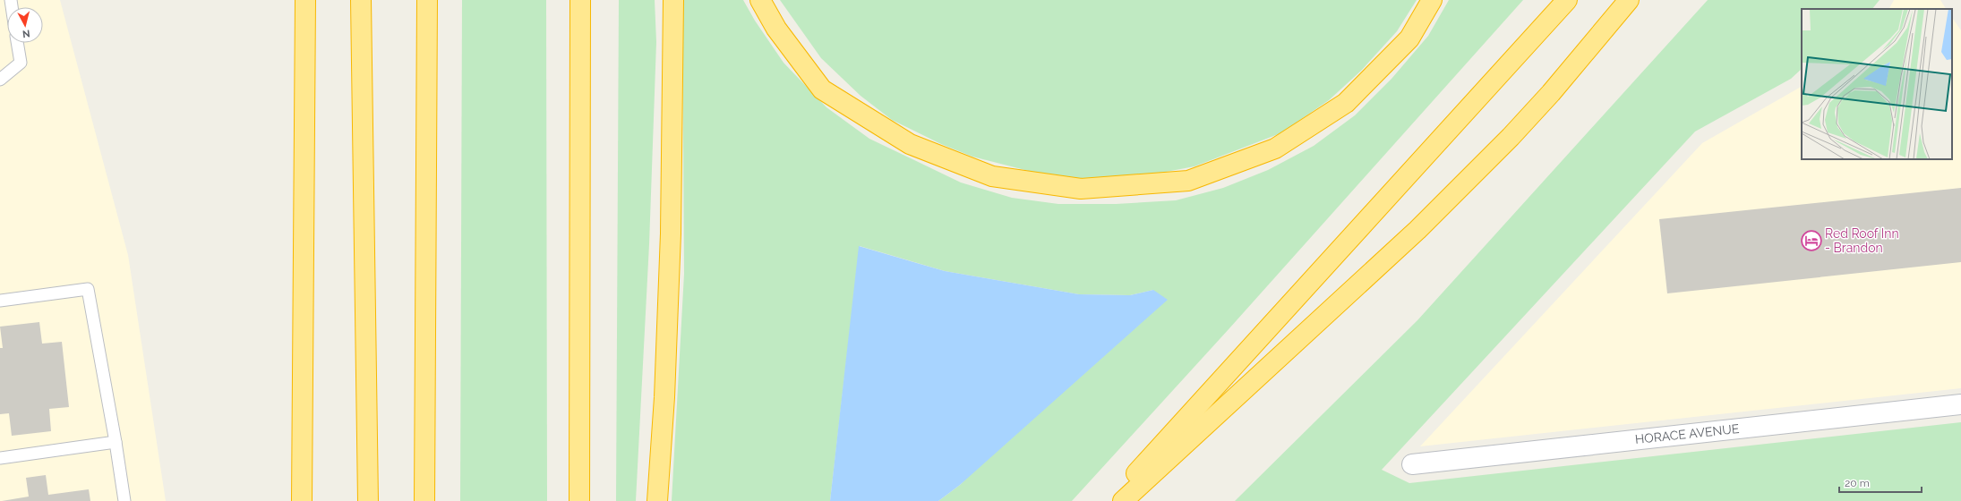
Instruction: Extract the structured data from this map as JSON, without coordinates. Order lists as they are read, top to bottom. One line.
{"streets":{"street":["HORACE AVENUE"]},"places":{"hotel":["Red Roof Inn - Brandon"]},"scale_bar":"20 m","north":"bottom"}
